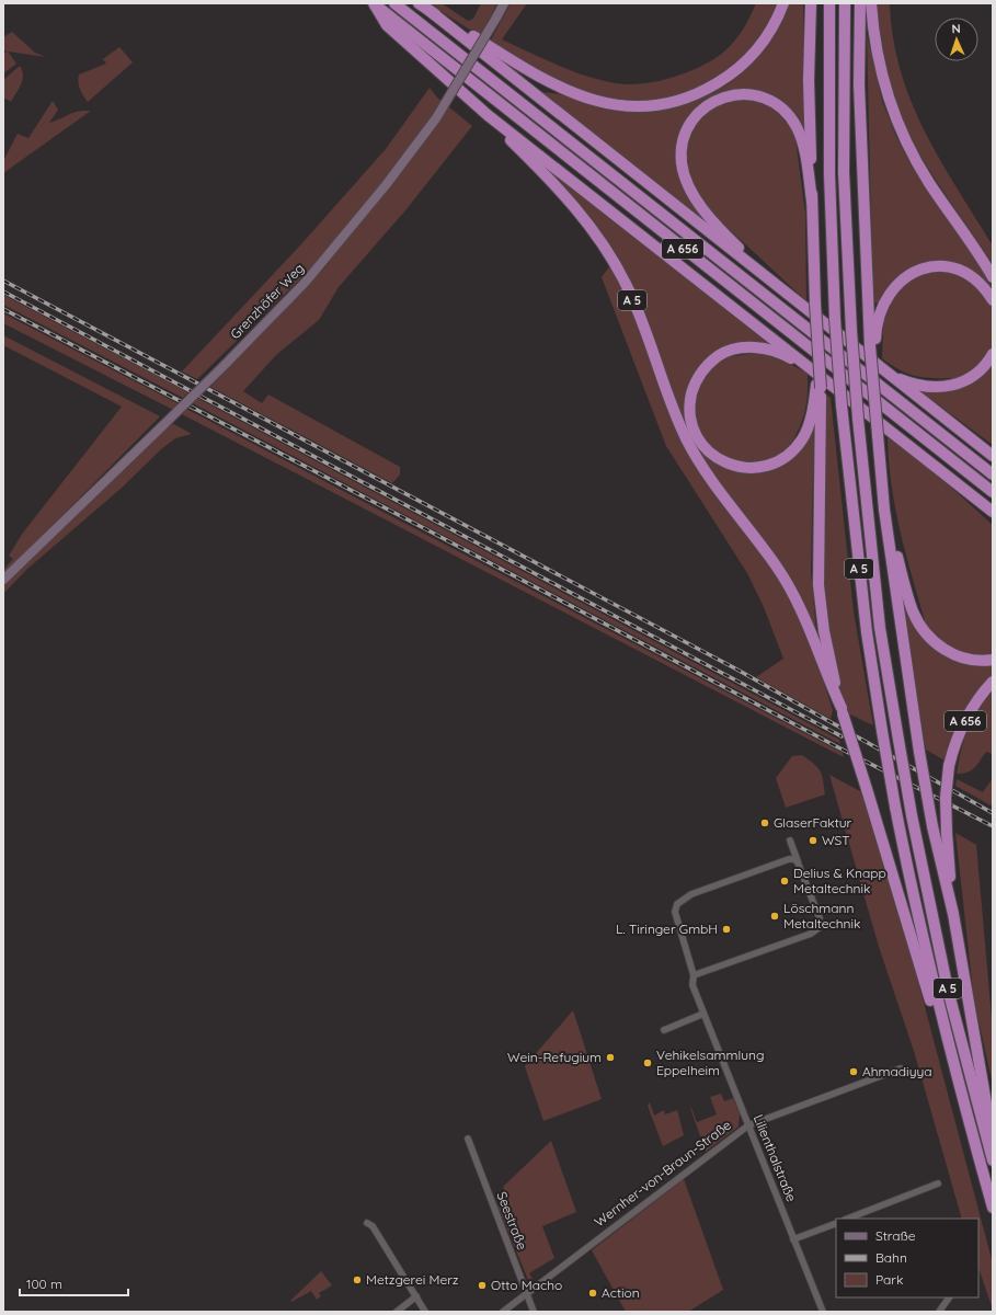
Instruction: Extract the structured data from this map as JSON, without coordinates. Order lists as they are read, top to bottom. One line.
{"streets":{"highway":["A 656","A 5"],"main road":["Grenzhöfer Weg"],"street":["Lilienthalstraße","Wernher-von-Braun-Straße","Seestraße"]},"crossings":[["A 656","A 5"],["Lilienthalstraße","Wernher-von-Braun-Straße"],["Wernher-von-Braun-Straße","Seestraße"]],"places":["GlaserFaktur","WST","Delius & Knapp Metaltechnik","Löschmann Metaltechnik","L. Tiringer GmbH","Wein-Refugium","Vehikelsammlung Eppelheim","Ahmadiyya","Metzgerei Merz","Otto Macho","Action"],"legend":["Straße","Bahn","Park"],"scale_bar":"100 m","north":"top"}
